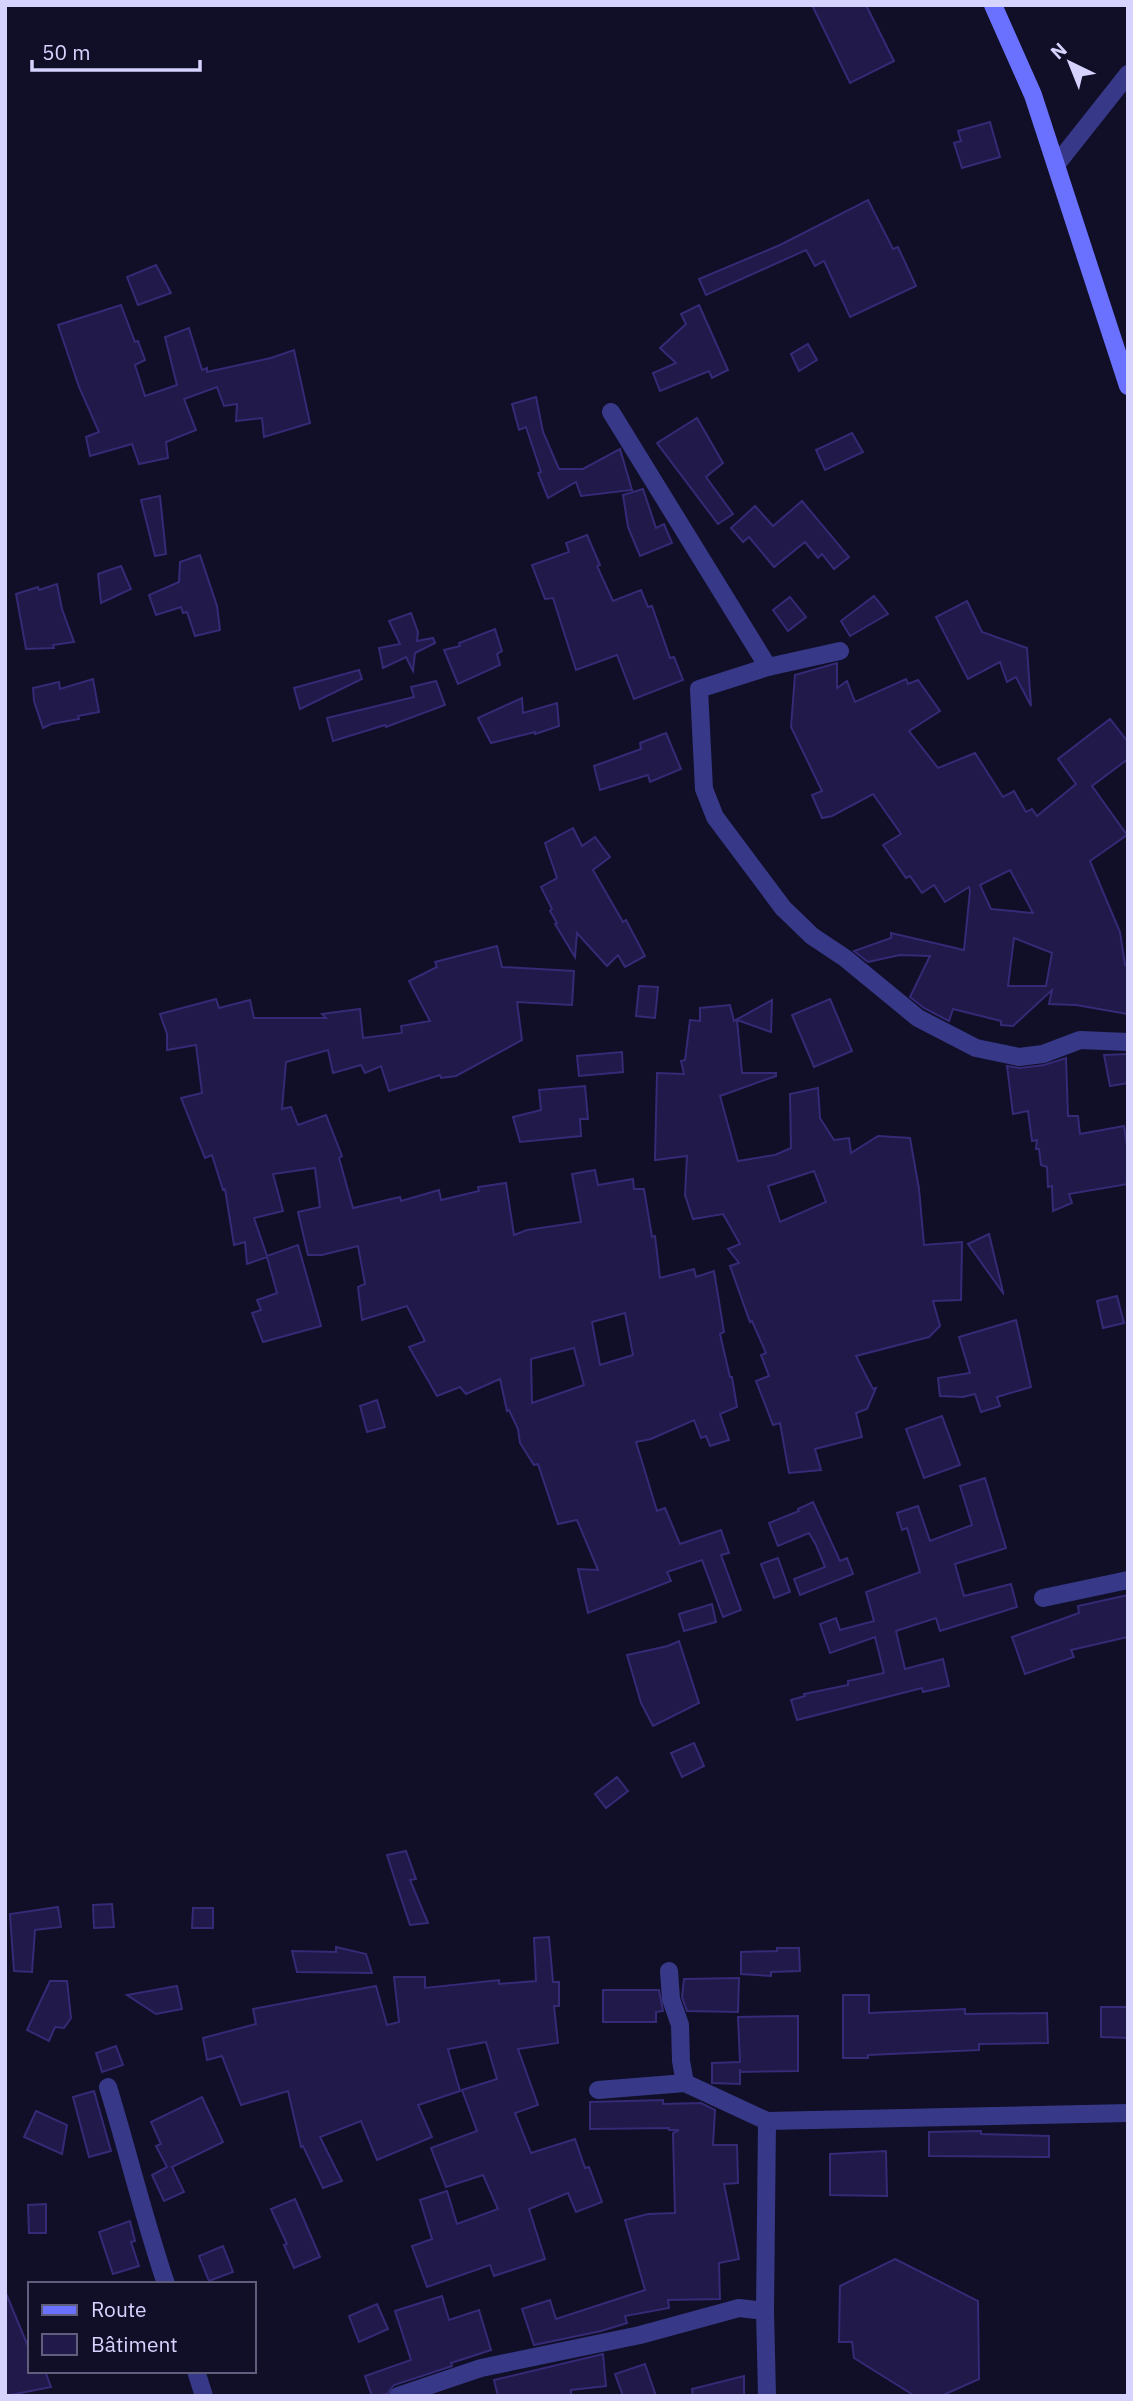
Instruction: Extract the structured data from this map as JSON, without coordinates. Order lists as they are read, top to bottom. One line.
{"legend":["Route","Bâtiment"],"scale_bar":"50 m","north":"top left"}
